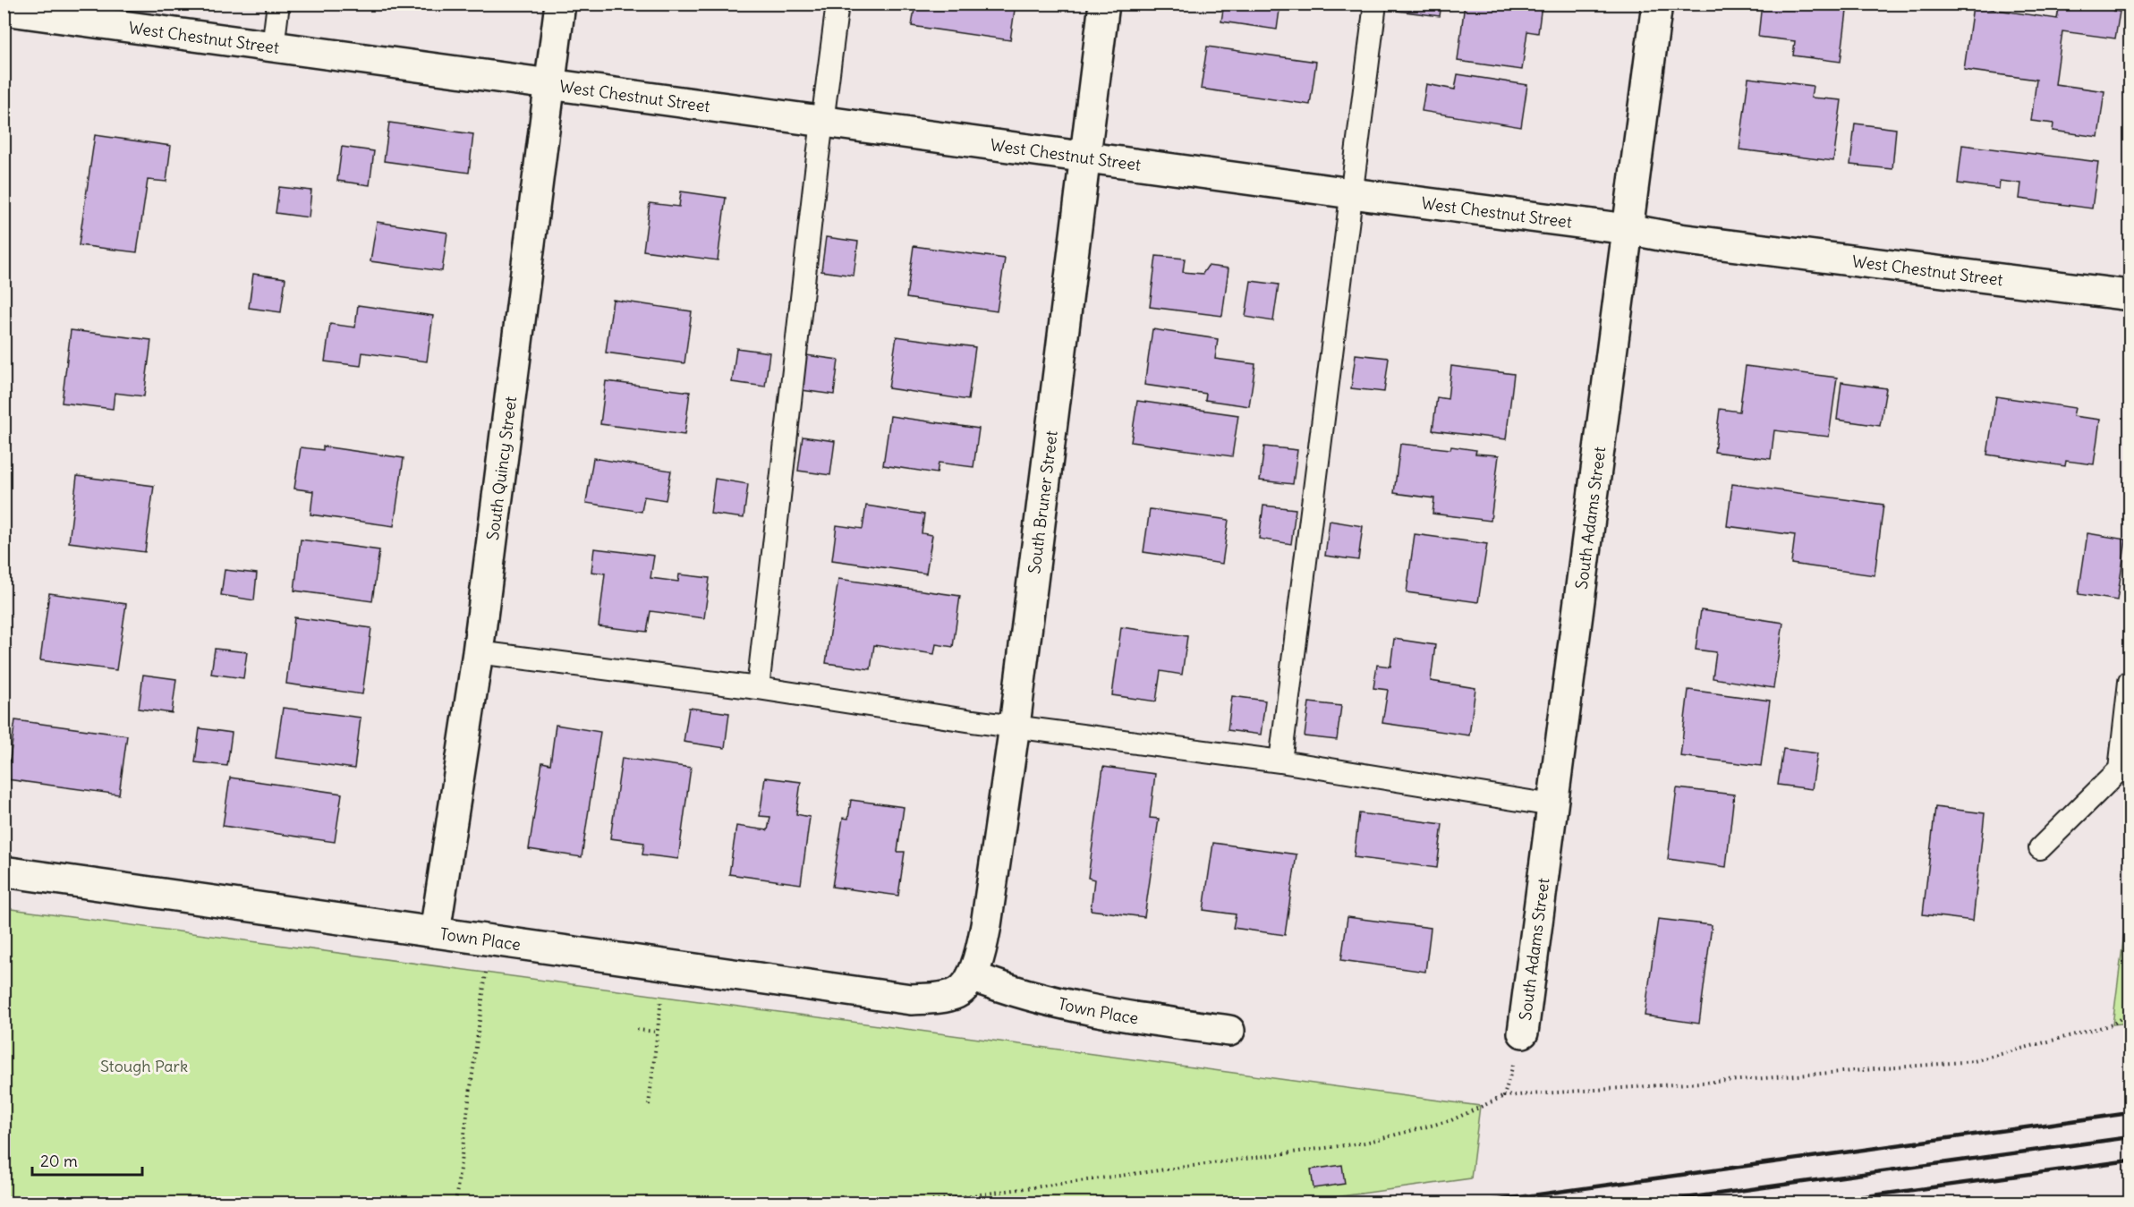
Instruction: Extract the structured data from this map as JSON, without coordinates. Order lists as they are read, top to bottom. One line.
{"streets":{"street":["West Chestnut Street","South Quincy Street","South Bruner Street","South Adams Street","Town Place"]},"crossings":[["West Chestnut Street","South Quincy Street"],["West Chestnut Street","South Bruner Street"],["West Chestnut Street","South Adams Street"],["South Quincy Street","Town Place"],["South Bruner Street","Town Place"]],"parks":["Stough Park"],"scale_bar":"20 m"}
